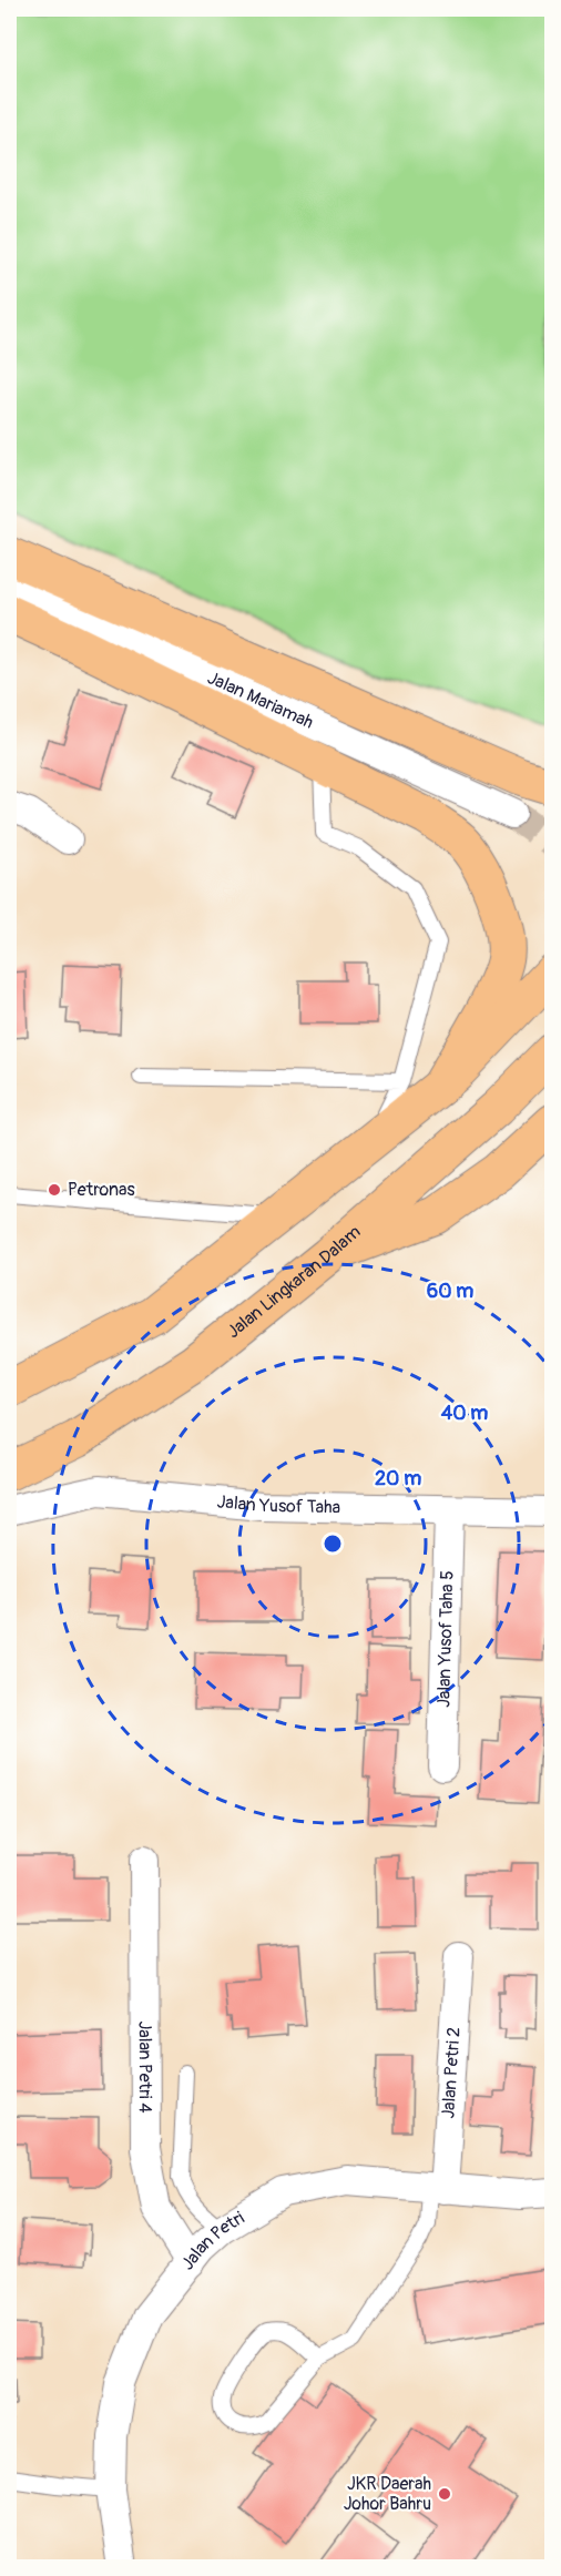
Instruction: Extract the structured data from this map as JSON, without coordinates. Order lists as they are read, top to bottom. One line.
{"streets":{"highway":["Jalan Lingkaran Dalam"],"street":["Jalan Mariamah","Jalan Yusof Taha","Jalan Yusof Taha 5","Jalan Petri 4","Jalan Petri 2","Jalan Petri"]},"crossings":[["Jalan Yusof Taha","Jalan Yusof Taha 5"],["Jalan Petri 4","Jalan Petri"],["Jalan Petri 2","Jalan Petri"]],"places":["Petronas","JKR Daerah Johor Bahru"],"rings":["60 m","40 m","20 m"]}
